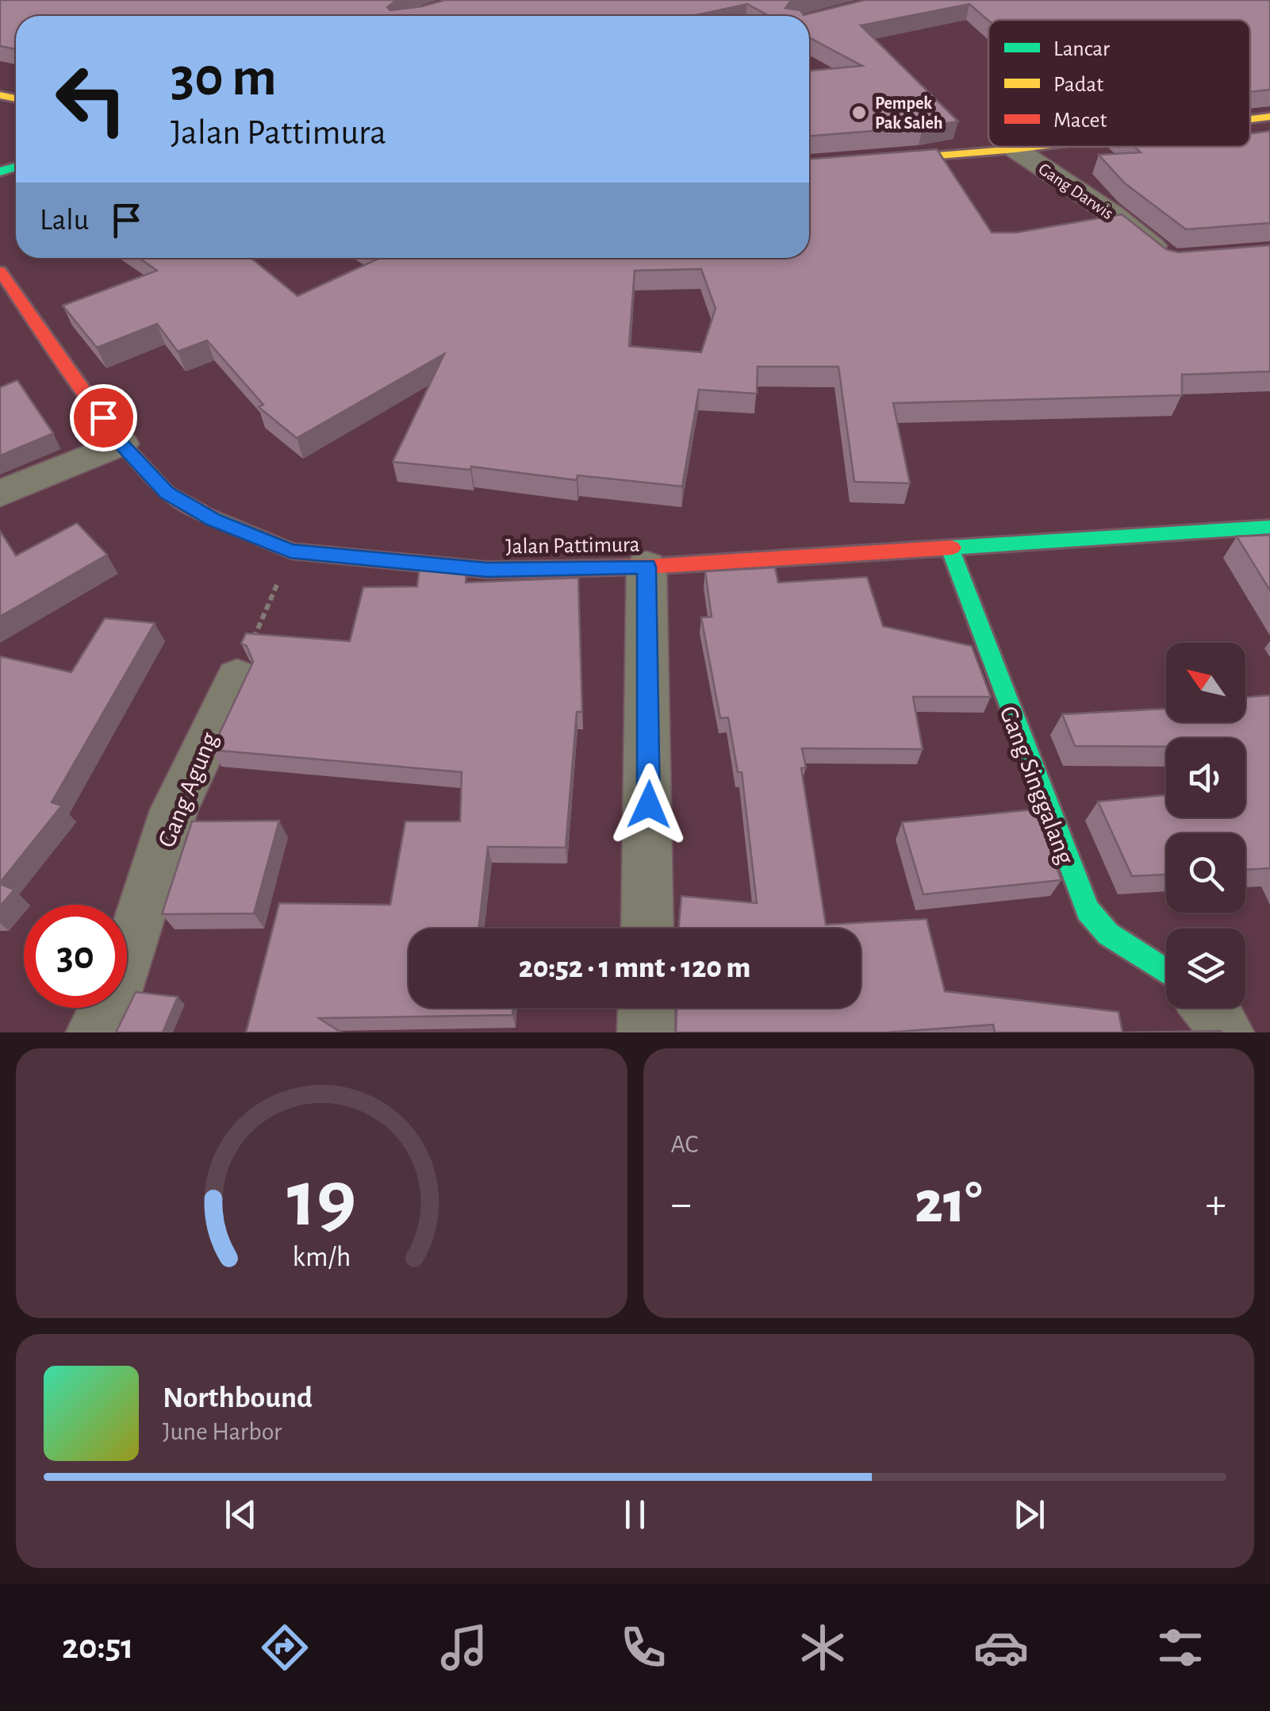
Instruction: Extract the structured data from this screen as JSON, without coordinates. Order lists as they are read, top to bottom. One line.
{"streets":{"main road":["Jalan Pattimura","Gang Singgalang"],"street":["Gang Darwis","Gang Agung"]},"crossings":[["Jalan Pattimura","Gang Singgalang"]],"places":["Pempek Pak Saleh"],"legend":["Lancar","Padat","Macet"],"north":"top left","page":{"turn":["30 m","Jalan Pattimura"],"then":"Lalu","limit":"30","trip":"20:52 · 1 mnt · 120 m","tile":"AC","heat":["−","21°","+"],"song":["Northbound","June Harbor"],"tabs":"20:51","gauge":["19","km/h"]}}
